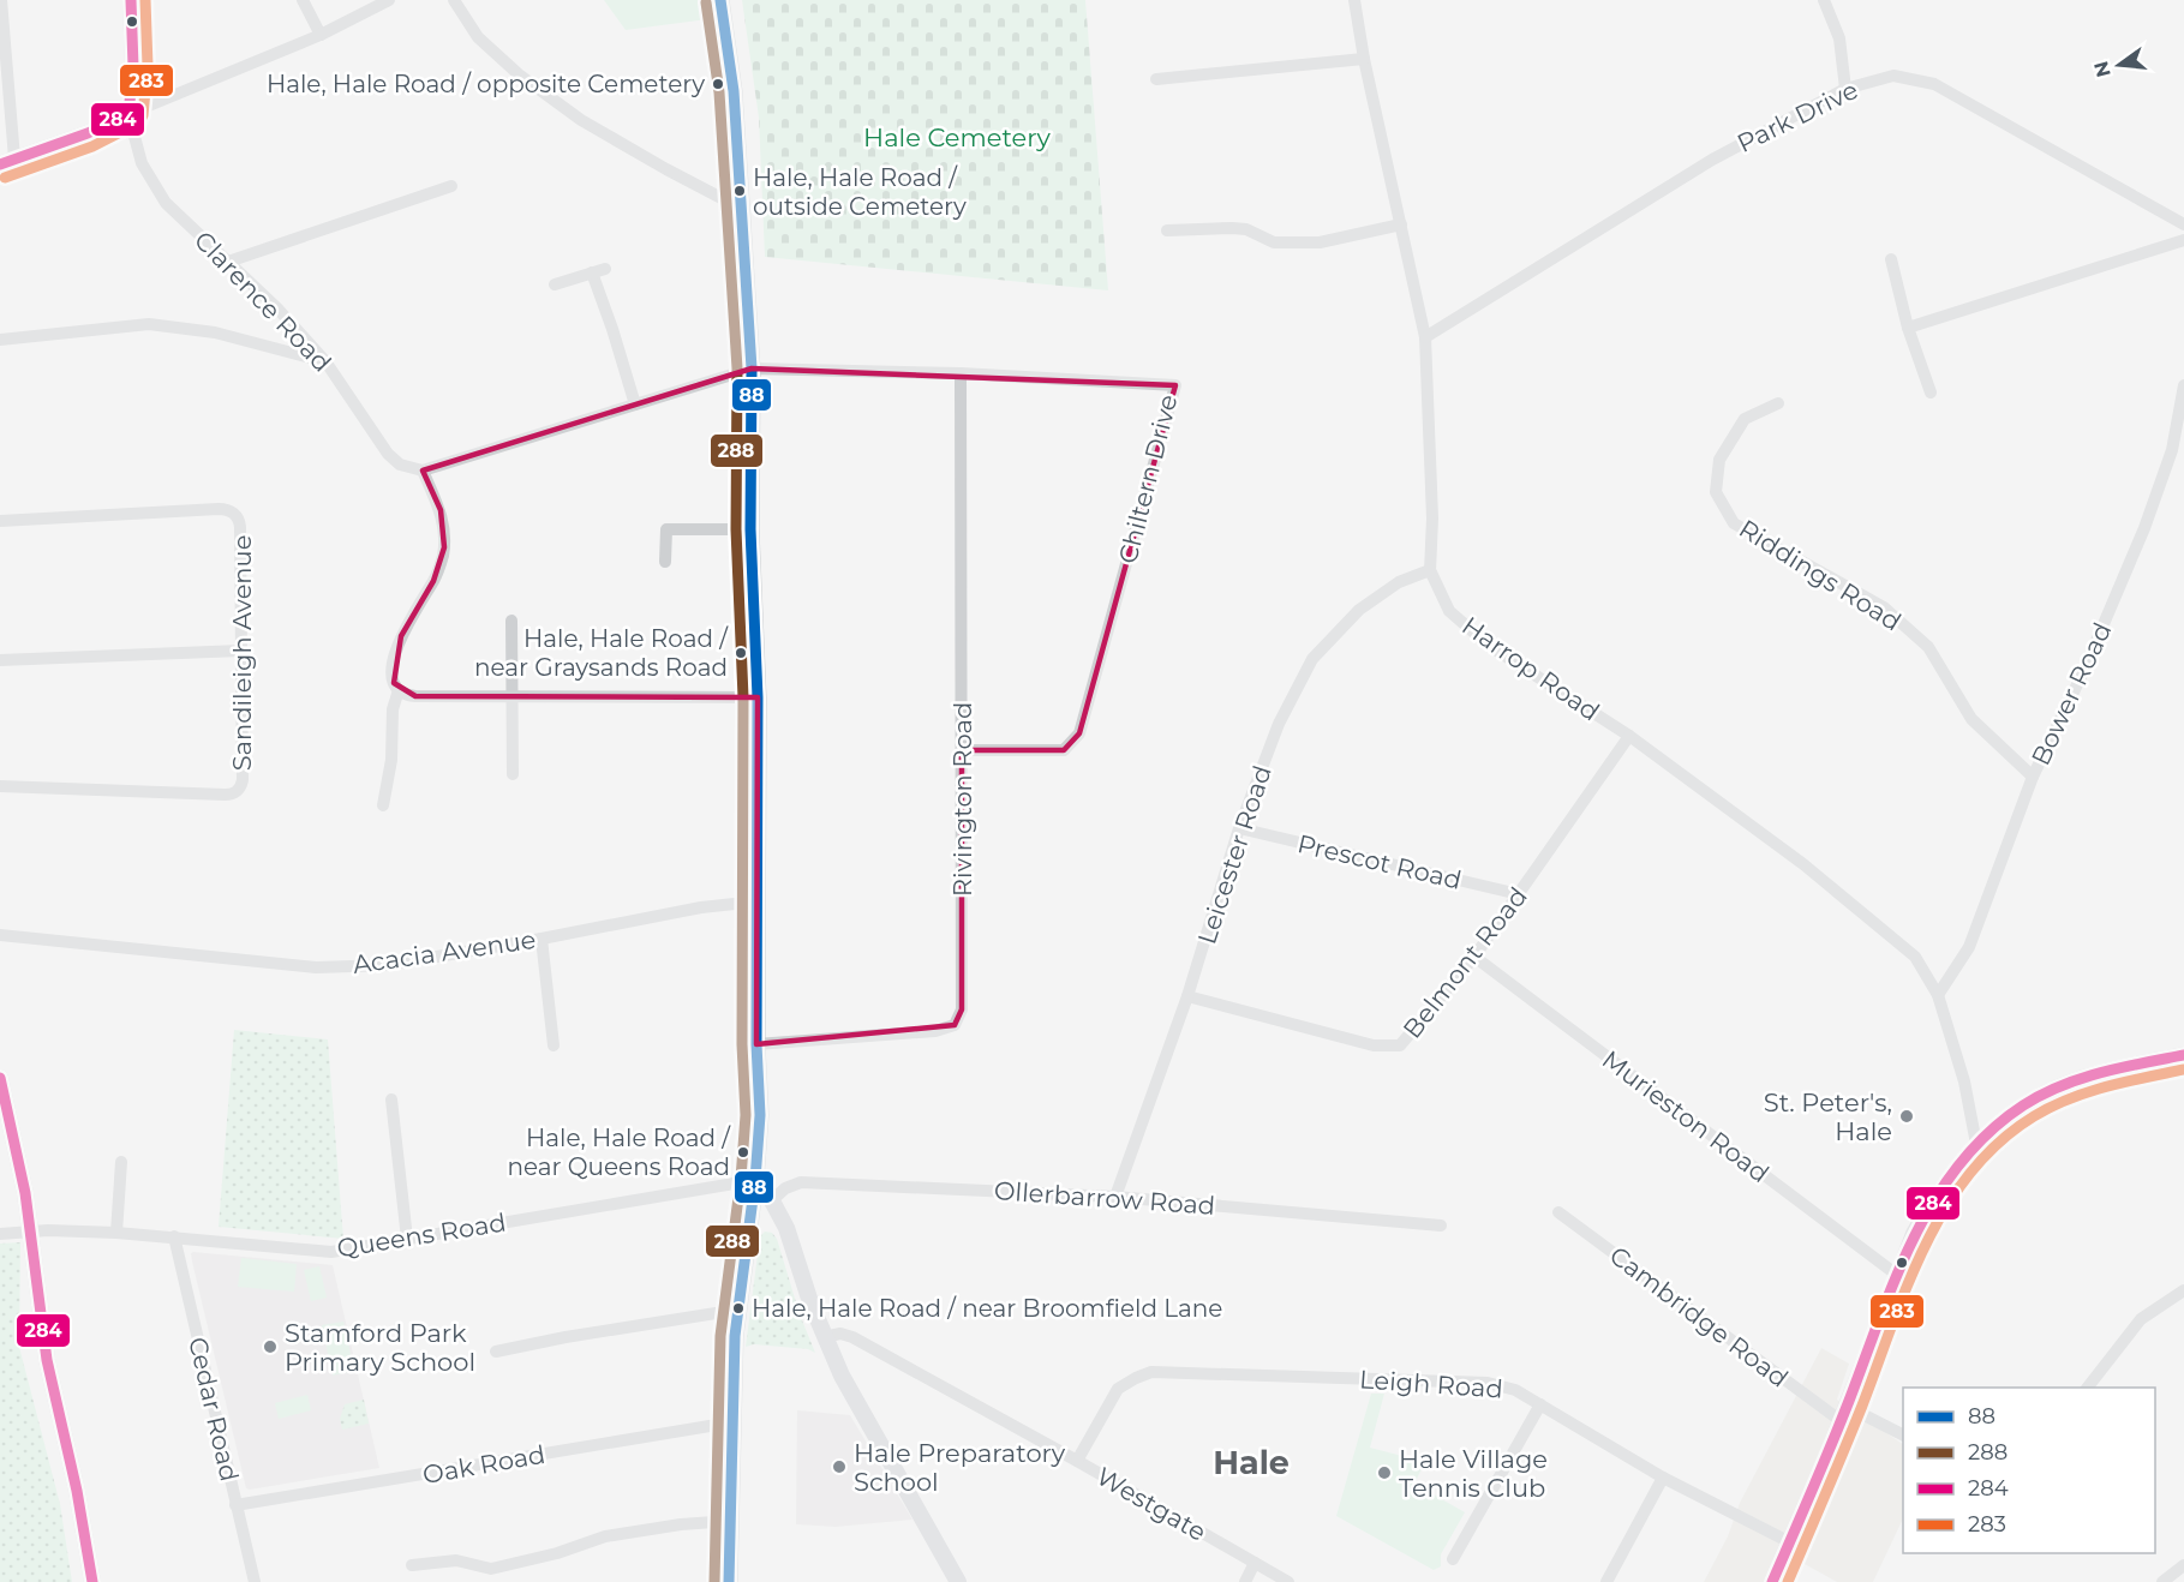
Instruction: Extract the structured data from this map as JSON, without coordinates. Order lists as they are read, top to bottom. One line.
{"streets":{"street":["Park Drive","Clarence Road","Chiltern Drive","Riddings Road","Sandileigh Avenue","Harrop Road","Bower Road","Rivington Road","Leicester Road","Prescot Road","Acacia Avenue","Belmont Road","Murieston Road","Ollerbarrow Road","Queens Road","Cambridge Road","Leigh Road","Cedar Road","Oak Road","Westgate"]},"crossings":[["Park Drive","Harrop Road"],["Chiltern Drive","Rivington Road"],["Riddings Road","Bower Road"],["Harrop Road","Bower Road"],["Harrop Road","Leicester Road"],["Harrop Road","Belmont Road"],["Leicester Road","Prescot Road"],["Leicester Road","Belmont Road"],["Leicester Road","Ollerbarrow Road"],["Prescot Road","Belmont Road"],["Belmont Road","Murieston Road"],["Queens Road","Cedar Road"],["Leigh Road","Westgate"],["Cedar Road","Oak Road"]],"districts":["Hale"],"parks":["Hale Cemetery"],"places":["Hale, Hale Road / opposite Cemetery","Hale, Hale Road / outside Cemetery","Hale, Hale Road / near Graysands Road","St. Peter's, Hale","Hale, Hale Road / near Queens Road","Hale, Hale Road / near Broomfield Lane","Stamford Park Primary School","Hale Preparatory School","Hale Village Tennis Club"],"lines":["transit line 88","transit line 284","transit line 283","transit line 288"],"legend":["88","288","284","283"],"north":"left"}
